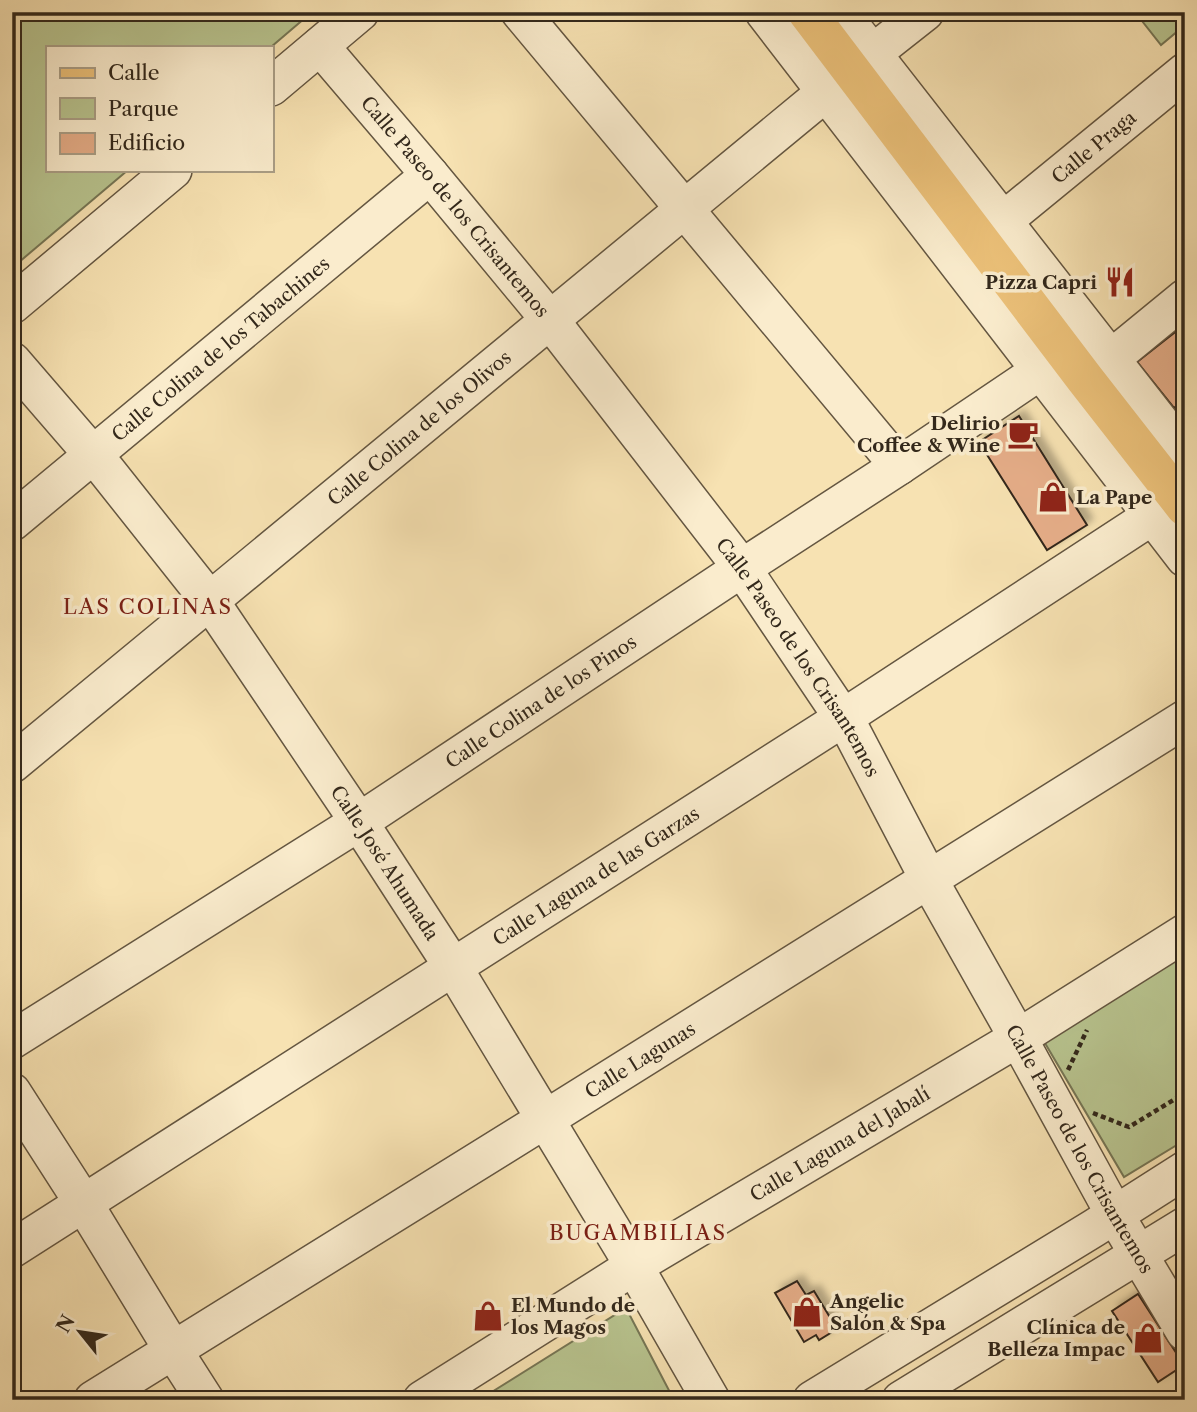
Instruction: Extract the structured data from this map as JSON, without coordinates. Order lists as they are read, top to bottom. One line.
{"streets":{"street":["Calle Praga","Calle Paseo de los Crisantemos","Calle Colina de los Tabachines","Calle Colina de los Olivos","Calle Colina de los Pinos","Calle José Ahumada","Calle Laguna de las Garzas","Calle Lagunas","Calle Laguna del Jabalí"]},"crossings":[["Calle Paseo de los Crisantemos","Calle Colina de los Tabachines"],["Calle Paseo de los Crisantemos","Calle Colina de los Olivos"],["Calle Paseo de los Crisantemos","Calle Colina de los Pinos"],["Calle Paseo de los Crisantemos","Calle Laguna de las Garzas"],["Calle Paseo de los Crisantemos","Calle Lagunas"],["Calle Paseo de los Crisantemos","Calle Laguna del Jabalí"],["Calle Colina de los Tabachines","Calle José Ahumada"],["Calle Colina de los Olivos","Calle José Ahumada"],["Calle Colina de los Pinos","Calle José Ahumada"],["Calle José Ahumada","Calle Laguna de las Garzas"],["Calle José Ahumada","Calle Lagunas"],["Calle José Ahumada","Calle Laguna del Jabalí"]],"districts":["LAS COLINAS","BUGAMBILIAS"],"places":{"restaurant":["Pizza Capri"],"cafe":["Delirio Coffee & Wine"],"shop":["La Pape","Angelic Salón & Spa","El Mundo de los Magos","Clínica de Belleza Impac"]},"legend":["Calle","Parque","Edificio"],"north":"top left"}
